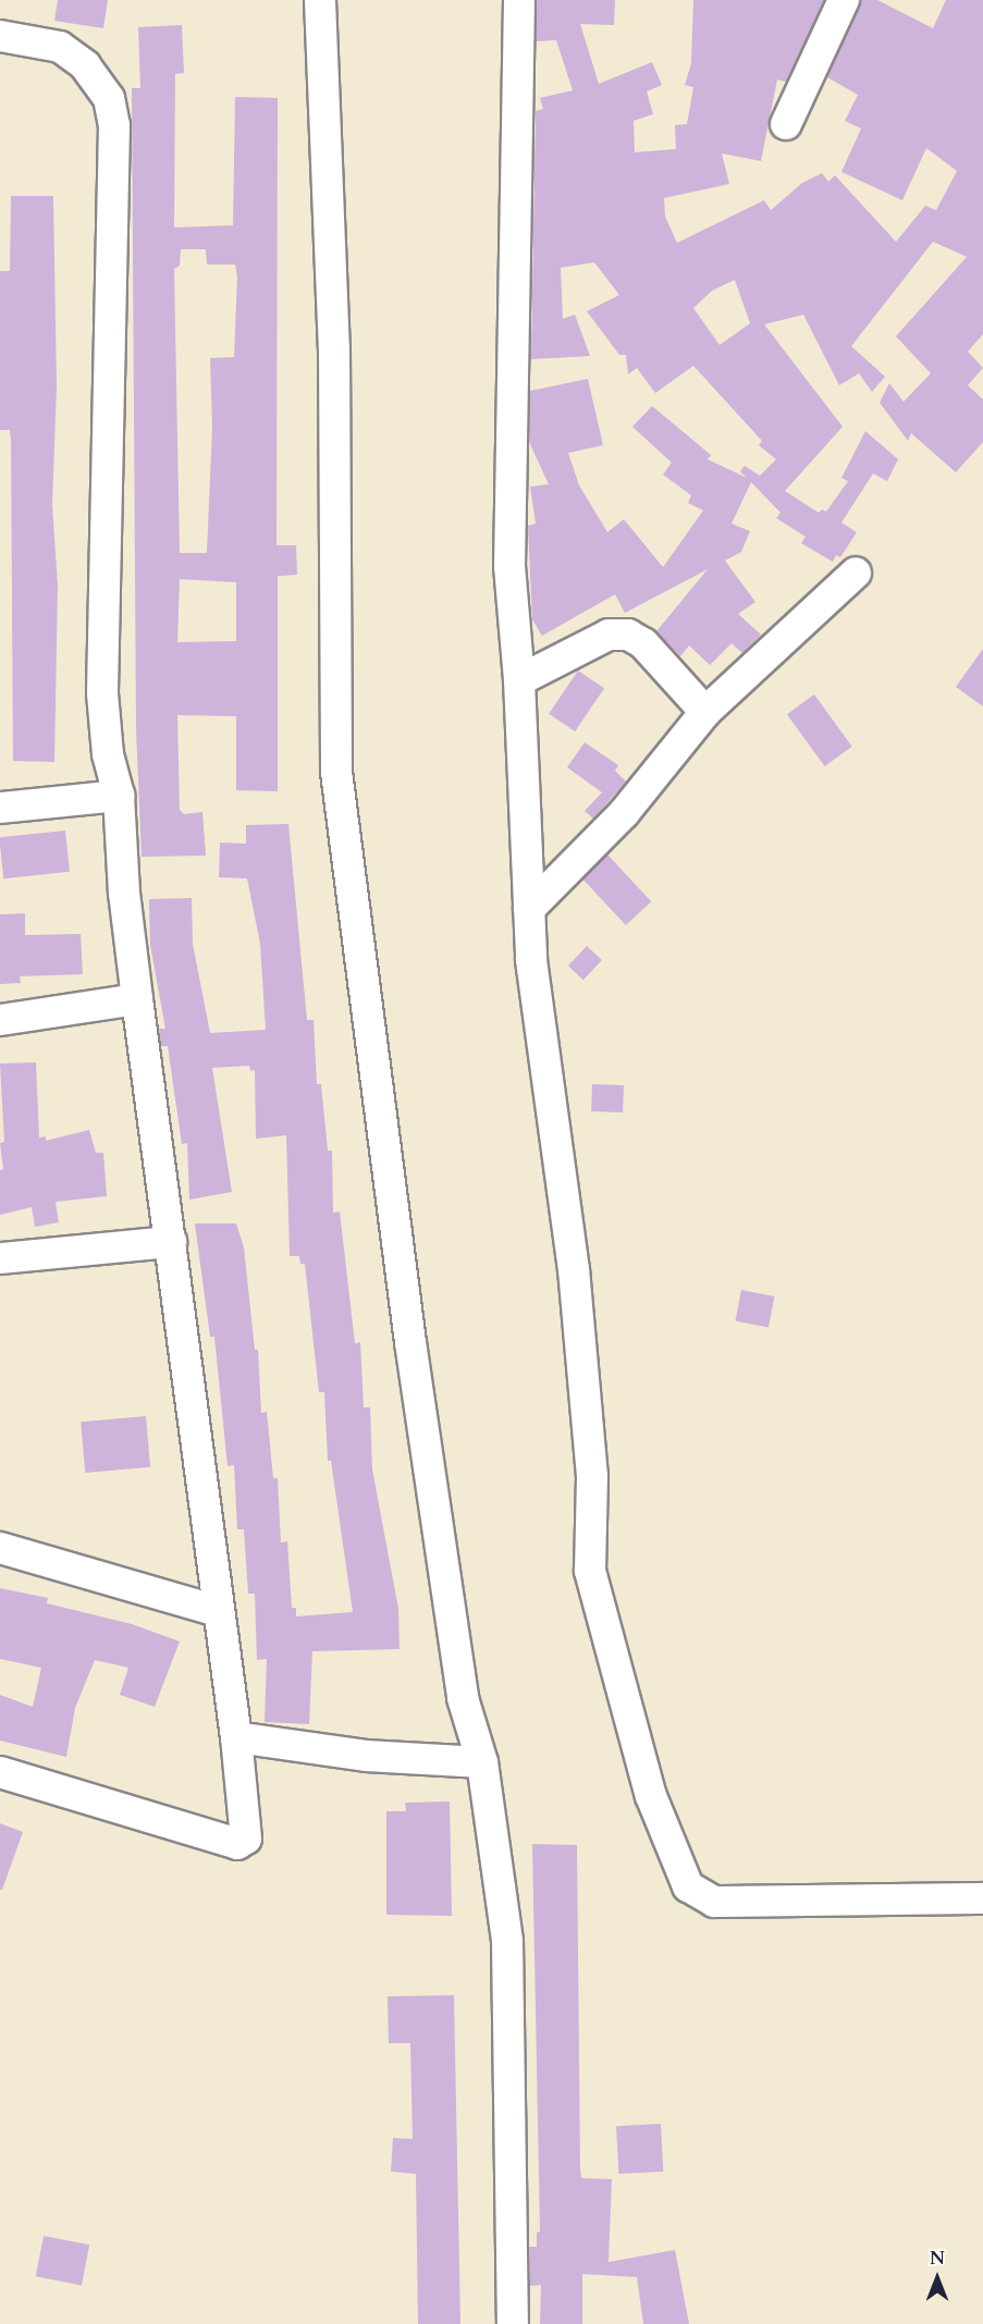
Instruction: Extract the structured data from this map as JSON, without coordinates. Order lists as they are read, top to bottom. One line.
{"north":"top"}
